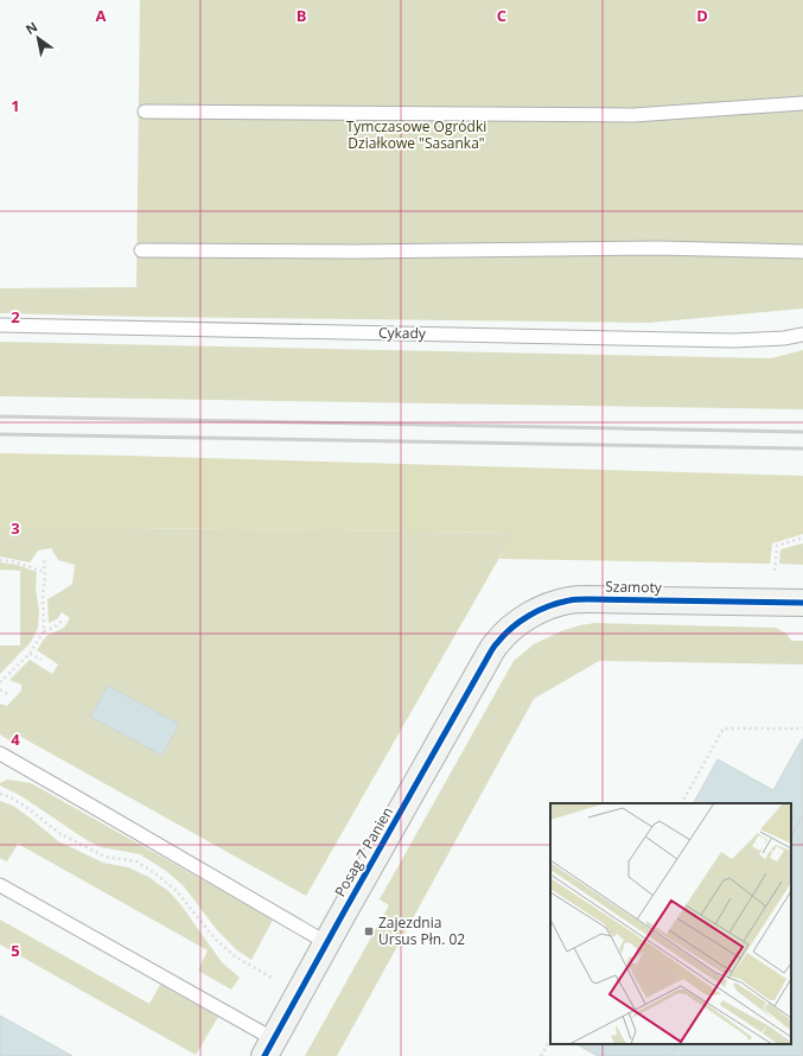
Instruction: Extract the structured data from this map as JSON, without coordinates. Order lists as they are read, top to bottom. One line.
{"streets":{"street":["Szamoty","Posag 7 Panien"],"lane":["Cykady"]},"crossings":[["Szamoty","Posag 7 Panien"]],"parks":["Tymczasowe Ogródki Działkowe \"Sasanka\""],"places":{"transit":["Zajezdnia Ursus Płn. 02"]},"north":"top left","grid":{"columns":["A","B","C","D"],"rows":["1","2","3","4","5"]}}
